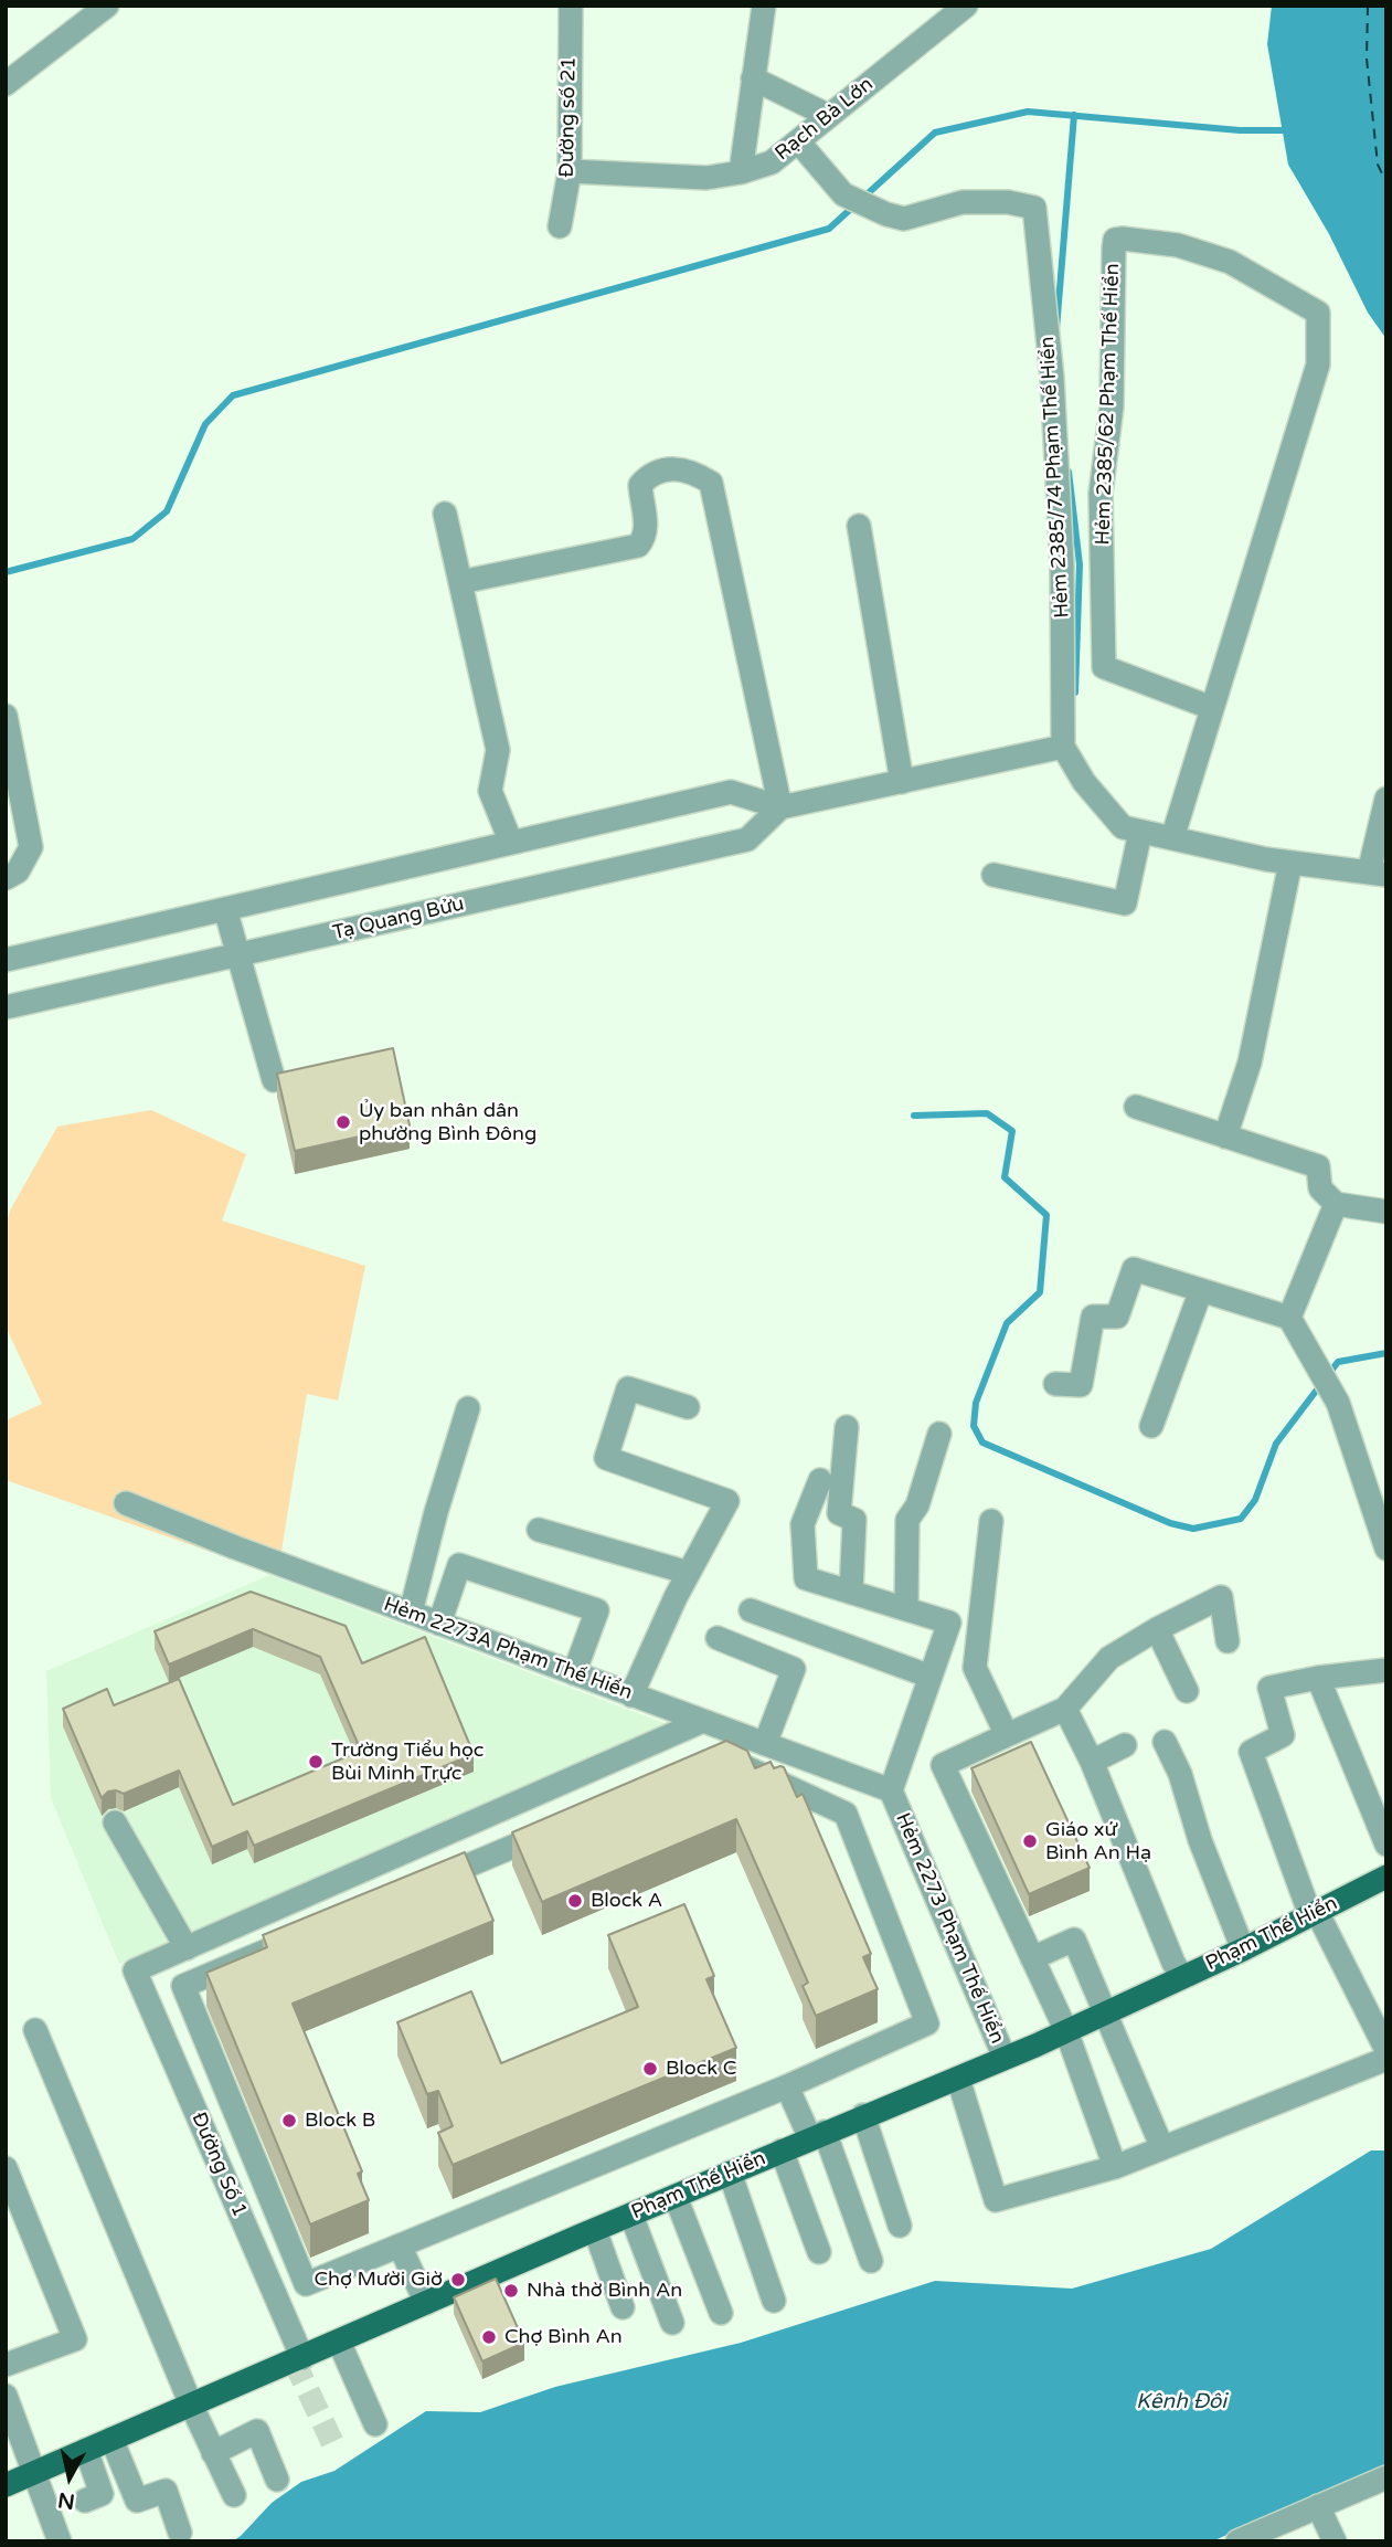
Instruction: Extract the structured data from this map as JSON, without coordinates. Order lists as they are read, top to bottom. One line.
{"streets":{"main road":["Phạm Thế Hiển"],"street":["Đường số 21","Rạch Bà Lớn","Hẻm 2385/62 Phạm Thế Hiển","Hẻm 2385/74 Phạm Thế Hiển","Tạ Quang Bửu","Hẻm 2273A Phạm Thế Hiển","Hẻm 2273 Phạm Thế Hiển","Đường Số 1"]},"crossings":[["Đường số 21","Rạch Bà Lớn"],["Rạch Bà Lớn","Hẻm 2385/74 Phạm Thế Hiển"],["Hẻm 2273A Phạm Thế Hiển","Hẻm 2273 Phạm Thế Hiển"],["Hẻm 2273 Phạm Thế Hiển","Phạm Thế Hiển"],["Phạm Thế Hiển","Đường Số 1"]],"water":["Kênh Đôi"],"places":["Ủy ban nhân dân phường Bình Đông","Trường Tiểu học Bùi Minh Trực","Giáo xứ Bình An Hạ","Block A","Block C","Block B","Chợ Mười Giờ","Nhà thờ Bình An","Chợ Bình An"],"north":"bottom"}
